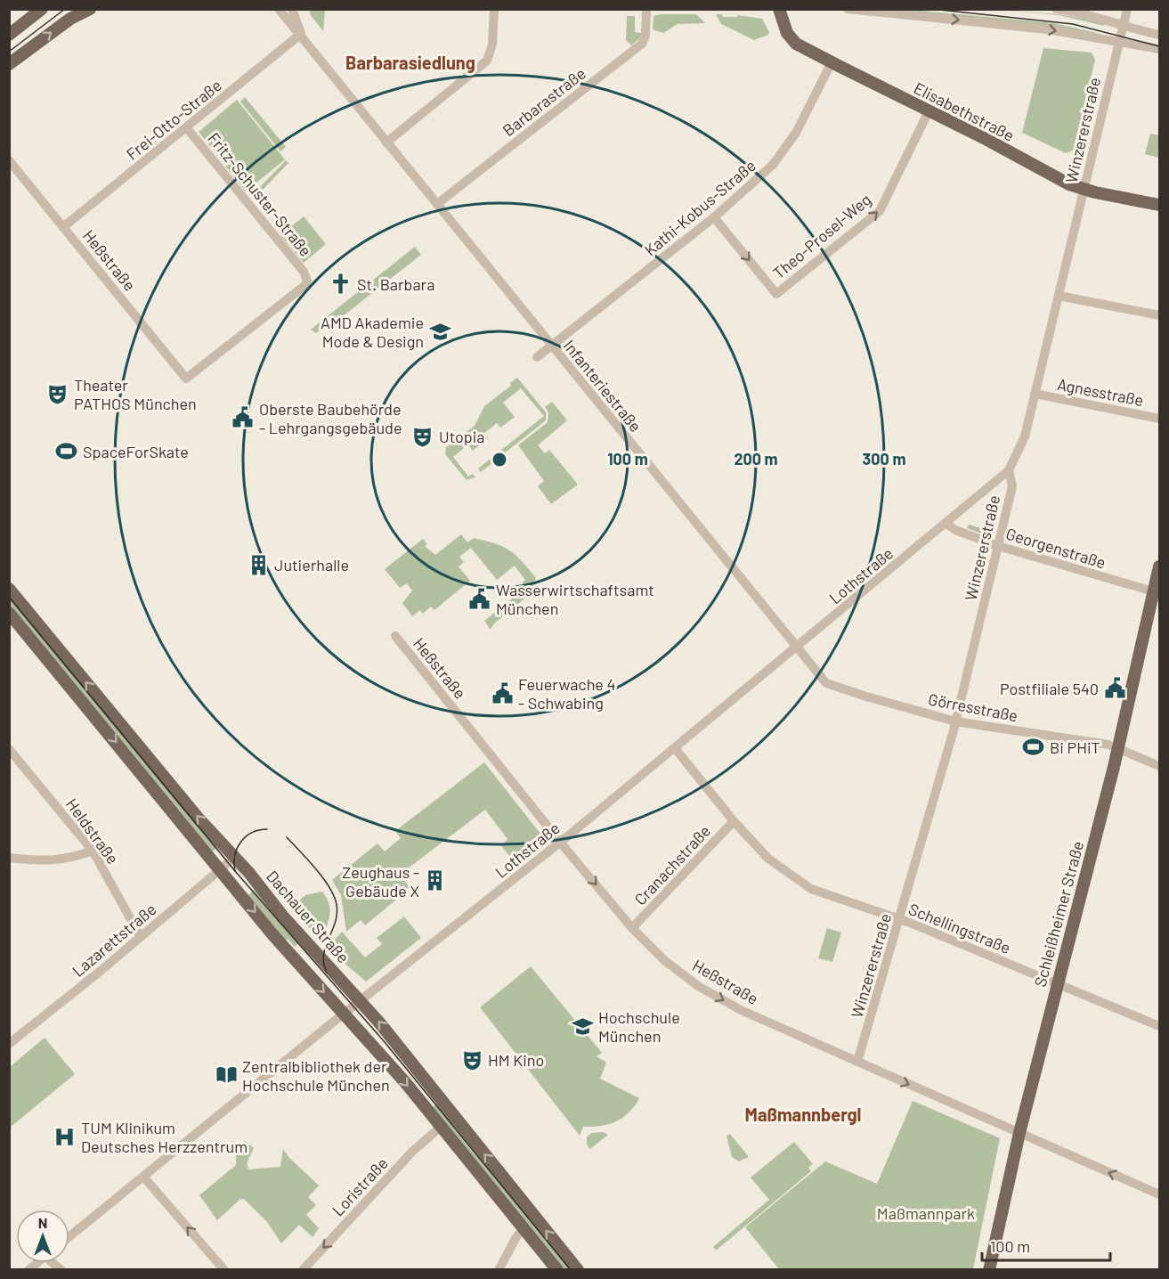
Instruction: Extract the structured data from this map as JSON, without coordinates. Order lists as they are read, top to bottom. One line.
{"streets":{"main road":["Elisabethstraße","Schleißheimer Straße","Dachauer Straße"],"street":["Barbarastraße","Frei-Otto-Straße","Winzererstraße","Fritz-Schuster-Straße","Kathi-Kobus-Straße","Theo-Prosel-Weg","Heßstraße","Infanteriestraße","Agnesstraße","Georgenstraße","Lothstraße","Görresstraße","Heldstraße","Cranachstraße","Schellingstraße","Lazarettstraße","Loristraße"]},"crossings":[["Barbarastraße","Infanteriestraße"],["Elisabethstraße","Winzererstraße"],["Elisabethstraße","Kathi-Kobus-Straße"],["Elisabethstraße","Theo-Prosel-Weg"],["Frei-Otto-Straße","Fritz-Schuster-Straße"],["Frei-Otto-Straße","Heßstraße"],["Frei-Otto-Straße","Infanteriestraße"],["Winzererstraße","Heßstraße"],["Winzererstraße","Agnesstraße"],["Winzererstraße","Georgenstraße"],["Winzererstraße","Lothstraße"],["Winzererstraße","Görresstraße"],["Winzererstraße","Schellingstraße"],["Fritz-Schuster-Straße","Heßstraße"],["Kathi-Kobus-Straße","Theo-Prosel-Weg"],["Kathi-Kobus-Straße","Infanteriestraße"],["Heßstraße","Lothstraße"],["Heßstraße","Cranachstraße"],["Heßstraße","Schleißheimer Straße"],["Infanteriestraße","Lothstraße"],["Infanteriestraße","Görresstraße"],["Georgenstraße","Lothstraße"],["Georgenstraße","Schleißheimer Straße"],["Lothstraße","Görresstraße"],["Lothstraße","Dachauer Straße"],["Lothstraße","Schellingstraße"],["Görresstraße","Schleißheimer Straße"],["Heldstraße","Lazarettstraße"],["Cranachstraße","Schellingstraße"],["Schleißheimer Straße","Schellingstraße"],["Dachauer Straße","Lazarettstraße"]],"one_way":["Loristraße"],"districts":["Barbarasiedlung","Maßmannbergl"],"parks":["Maßmannpark"],"places":{"church":["St. Barbara"],"school or university":["AMD Akademie Mode & Design","Hochschule München"],"theatre":["Theater PATHOS München","Utopia","HM Kino"],"public building":["Oberste Baubehörde - Lehrgangsgebäude","Wasserwirtschaftsamt München","Postfiliale 540","Feuerwache 4 - Schwabing"],"sports":["SpaceForSkate","Bi PHiT"],"building":["Jutierhalle","Zeughaus - Gebäude X"],"library":["Zentralbibliothek der Hochschule München"],"hospital":["TUM Klinikum Deutsches Herzzentrum"]},"scale_bar":"100 m","north":"top","rings":["100 m","200 m","300 m"]}
